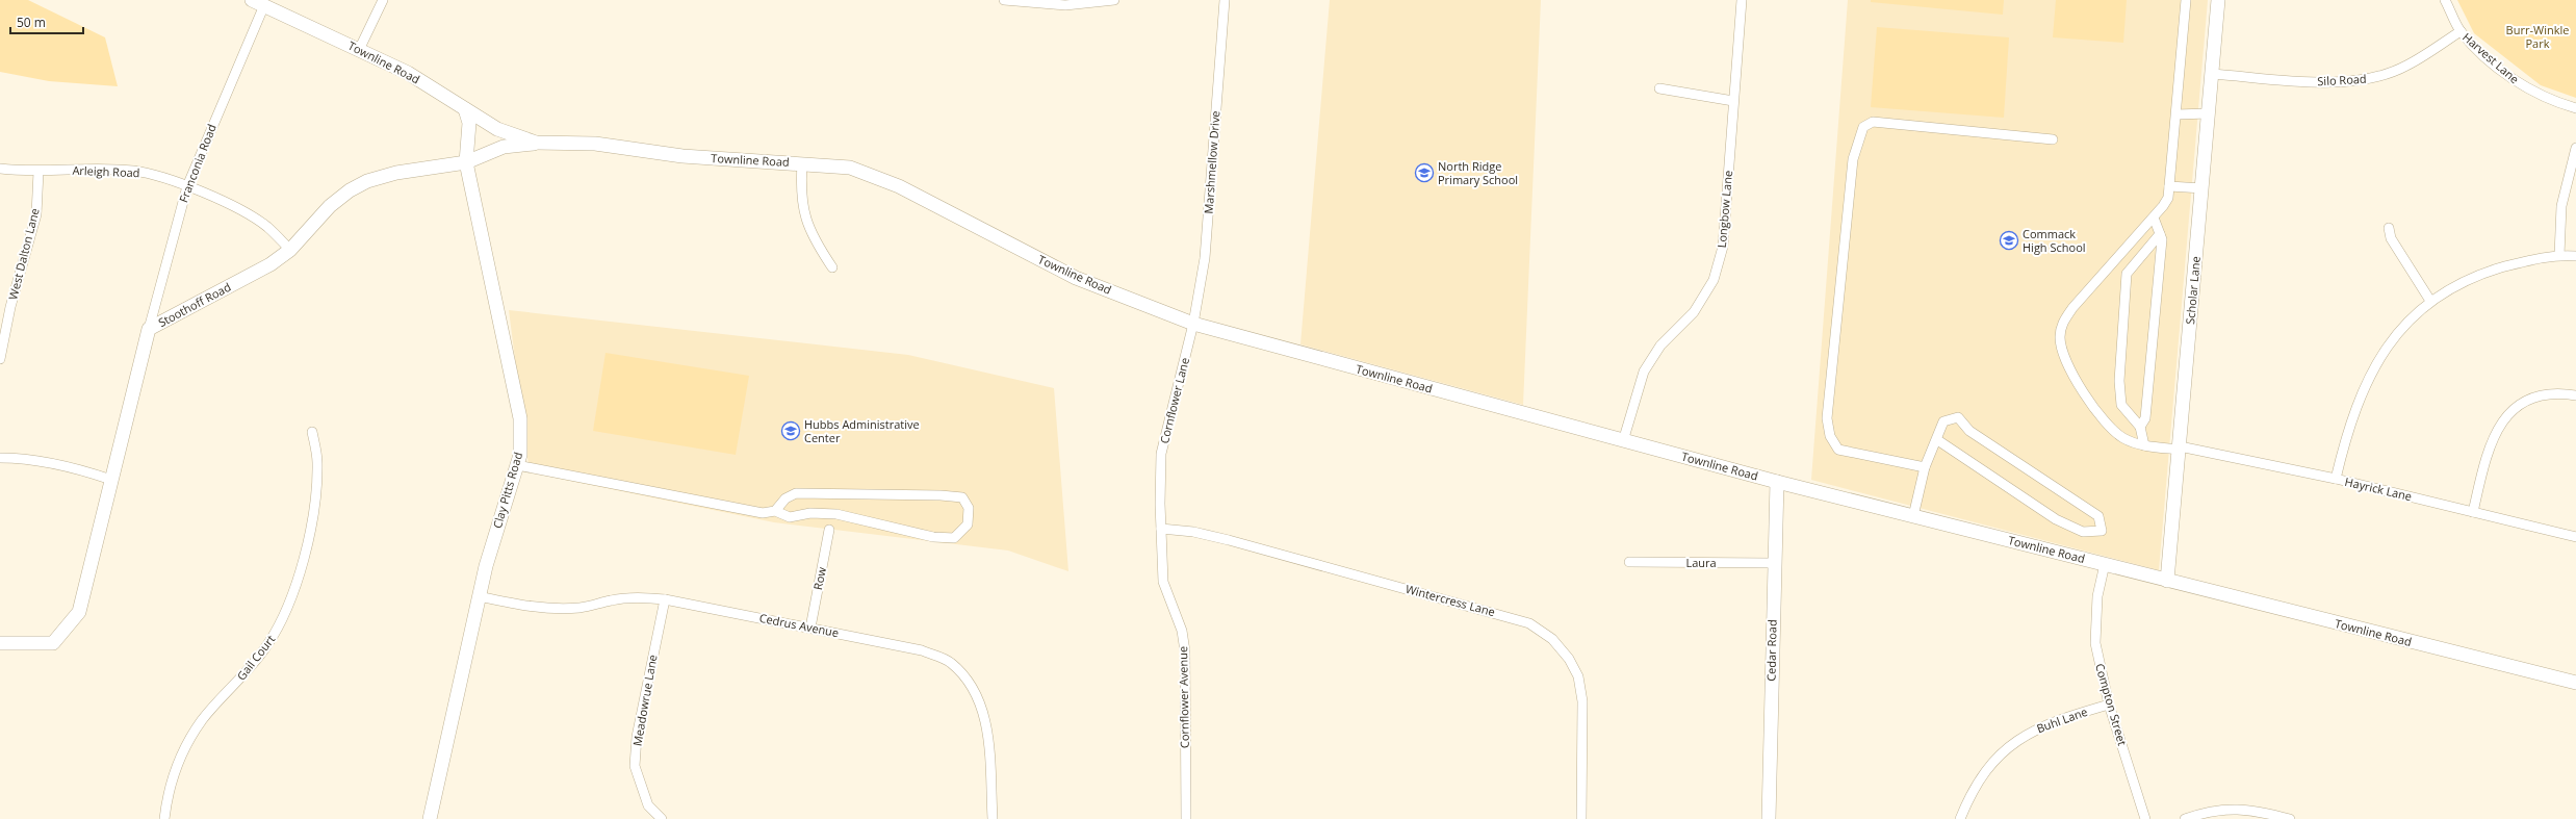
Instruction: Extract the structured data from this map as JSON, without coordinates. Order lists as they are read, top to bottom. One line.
{"streets":{"street":["Harvest Lane","Townline Road","Silo Road","Marshmellow Drive","Franconia Road","Arleigh Road","Longbow Lane","West Dalton Lane","Scholar Lane","Stoothoff Road","Cornflower Lane","Hayrick Lane","Clay Pitts Road","Laura","Row","Wintercress Lane","Cedrus Avenue","Cedar Road","Gail Court","Cornflower Avenue","Meadowrue Lane","Compton Street","Buhl Lane"]},"crossings":[["Harvest Lane","Silo Road"],["Townline Road","Marshmellow Drive"],["Townline Road","Franconia Road"],["Townline Road","Longbow Lane"],["Townline Road","Scholar Lane"],["Townline Road","Stoothoff Road"],["Townline Road","Cornflower Lane"],["Townline Road","Clay Pitts Road"],["Townline Road","Cedar Road"],["Townline Road","Compton Street"],["Silo Road","Scholar Lane"],["Marshmellow Drive","Cornflower Lane"],["Franconia Road","Arleigh Road"],["Franconia Road","Stoothoff Road"],["Arleigh Road","West Dalton Lane"],["Arleigh Road","Stoothoff Road"],["Scholar Lane","Hayrick Lane"],["Stoothoff Road","Clay Pitts Road"],["Cornflower Lane","Wintercress Lane"],["Cornflower Lane","Cornflower Avenue"],["Clay Pitts Road","Cedrus Avenue"],["Laura","Cedar Road"],["Row","Cedrus Avenue"],["Wintercress Lane","Cornflower Avenue"],["Cedrus Avenue","Meadowrue Lane"],["Compton Street","Buhl Lane"]],"parks":["Burr-Winkle Park"],"places":{"school or university":["North Ridge Primary School","Commack High School","Hubbs Administrative Center"]},"scale_bar":"50 m"}
